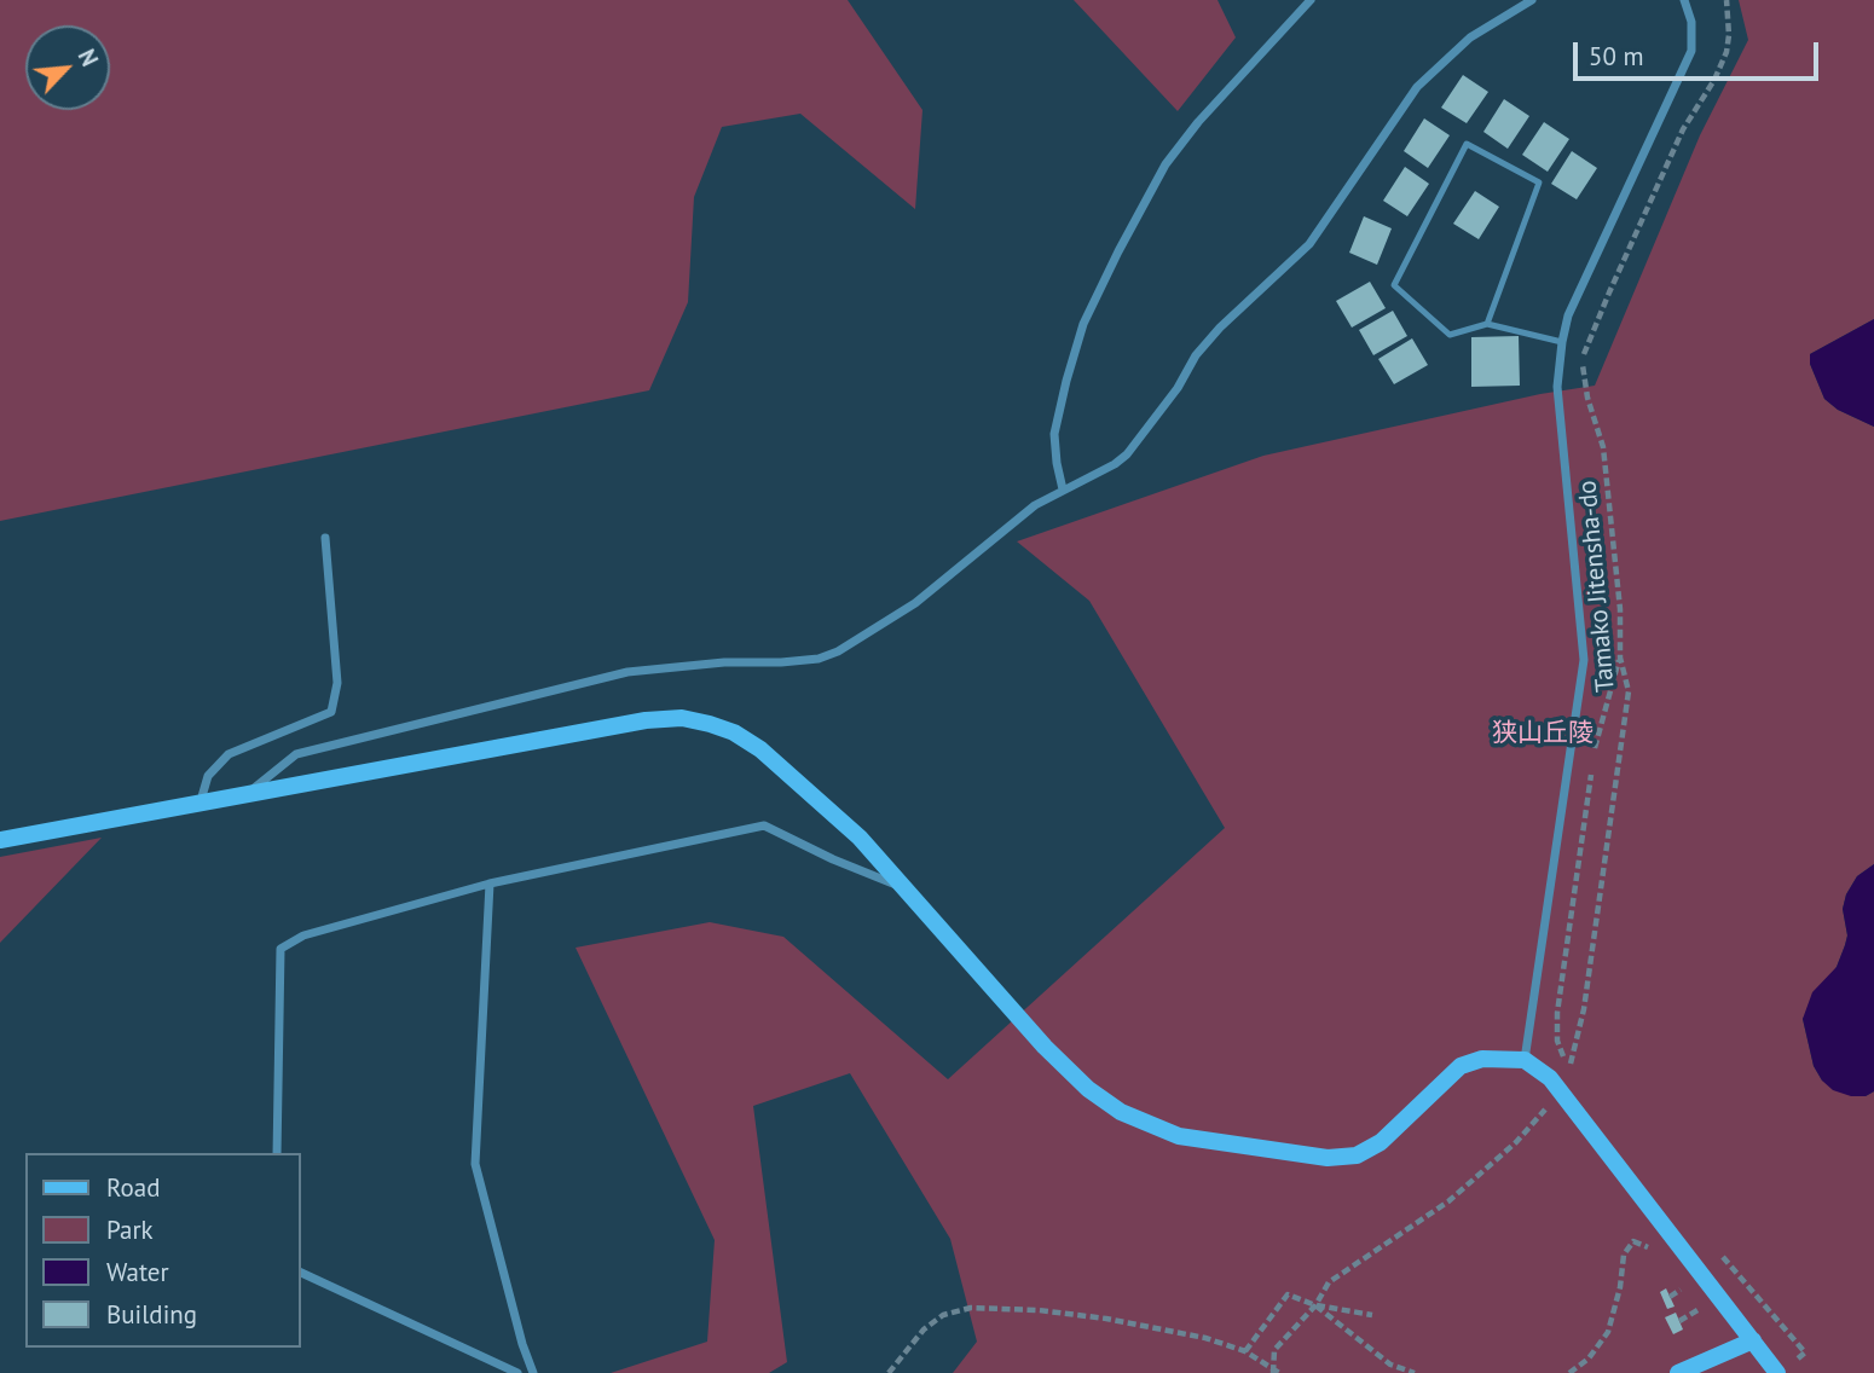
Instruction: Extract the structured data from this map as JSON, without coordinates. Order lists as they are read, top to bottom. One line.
{"streets":{"path":["Tamako Jitensha-do"]},"parks":["狭山丘陵"],"legend":["Road","Park","Water","Building"],"scale_bar":"50 m","north":"top right"}
